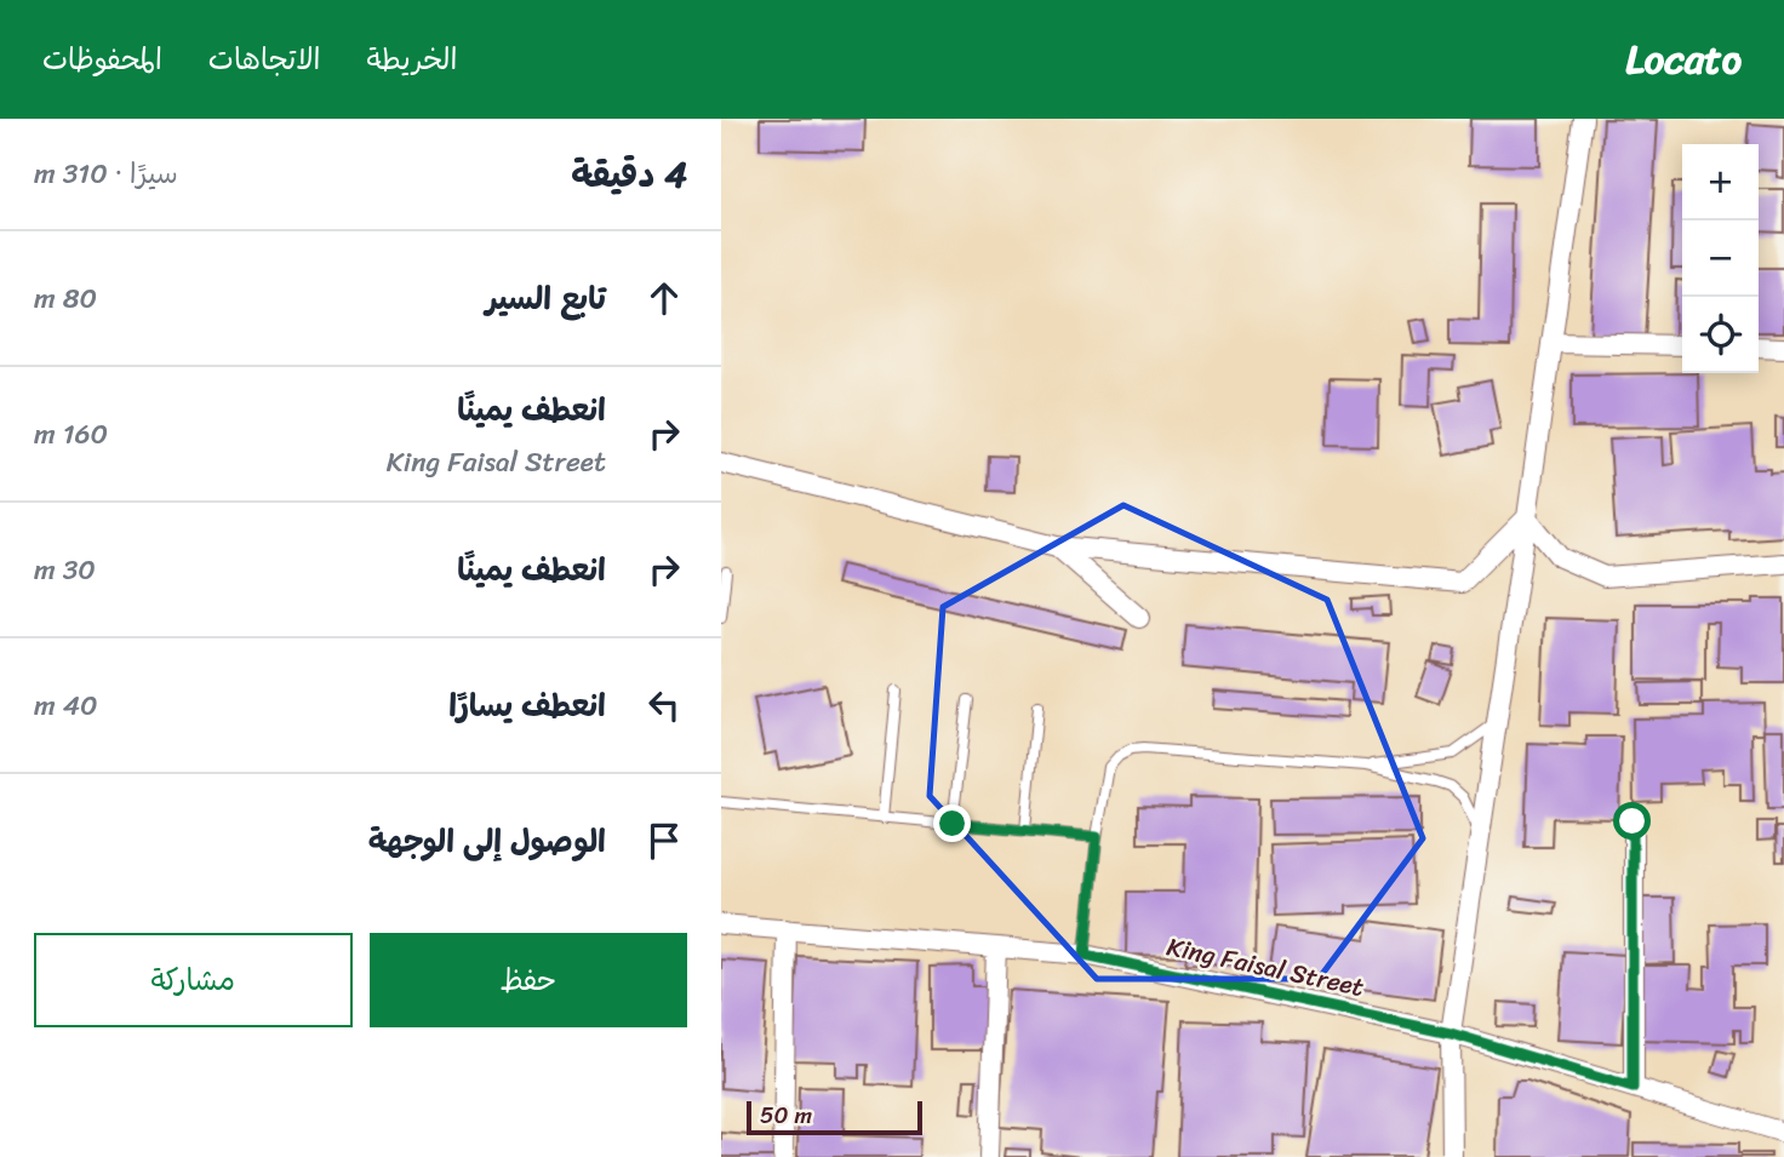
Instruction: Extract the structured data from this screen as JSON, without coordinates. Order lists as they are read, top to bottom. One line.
{"streets":{"street":["King Faisal Street"]},"scale_bar":"50 m","page":{"header":"Locato","nav":["الخريطة","الاتجاهات","المحفوظات"],"heading":["4 دقيقة","سيرًا · 310 m"],"map_buttons":["+","−"],"list":[["تابع السير","80 m"],["انعطف يمينًا","King Faisal Street","160 m"],["انعطف يمينًا","30 m"],["انعطف يسارًا","40 m"],"الوصول إلى الوجهة"],"buttons":["حفظ","مشاركة"],"scale":"50 m"}}
